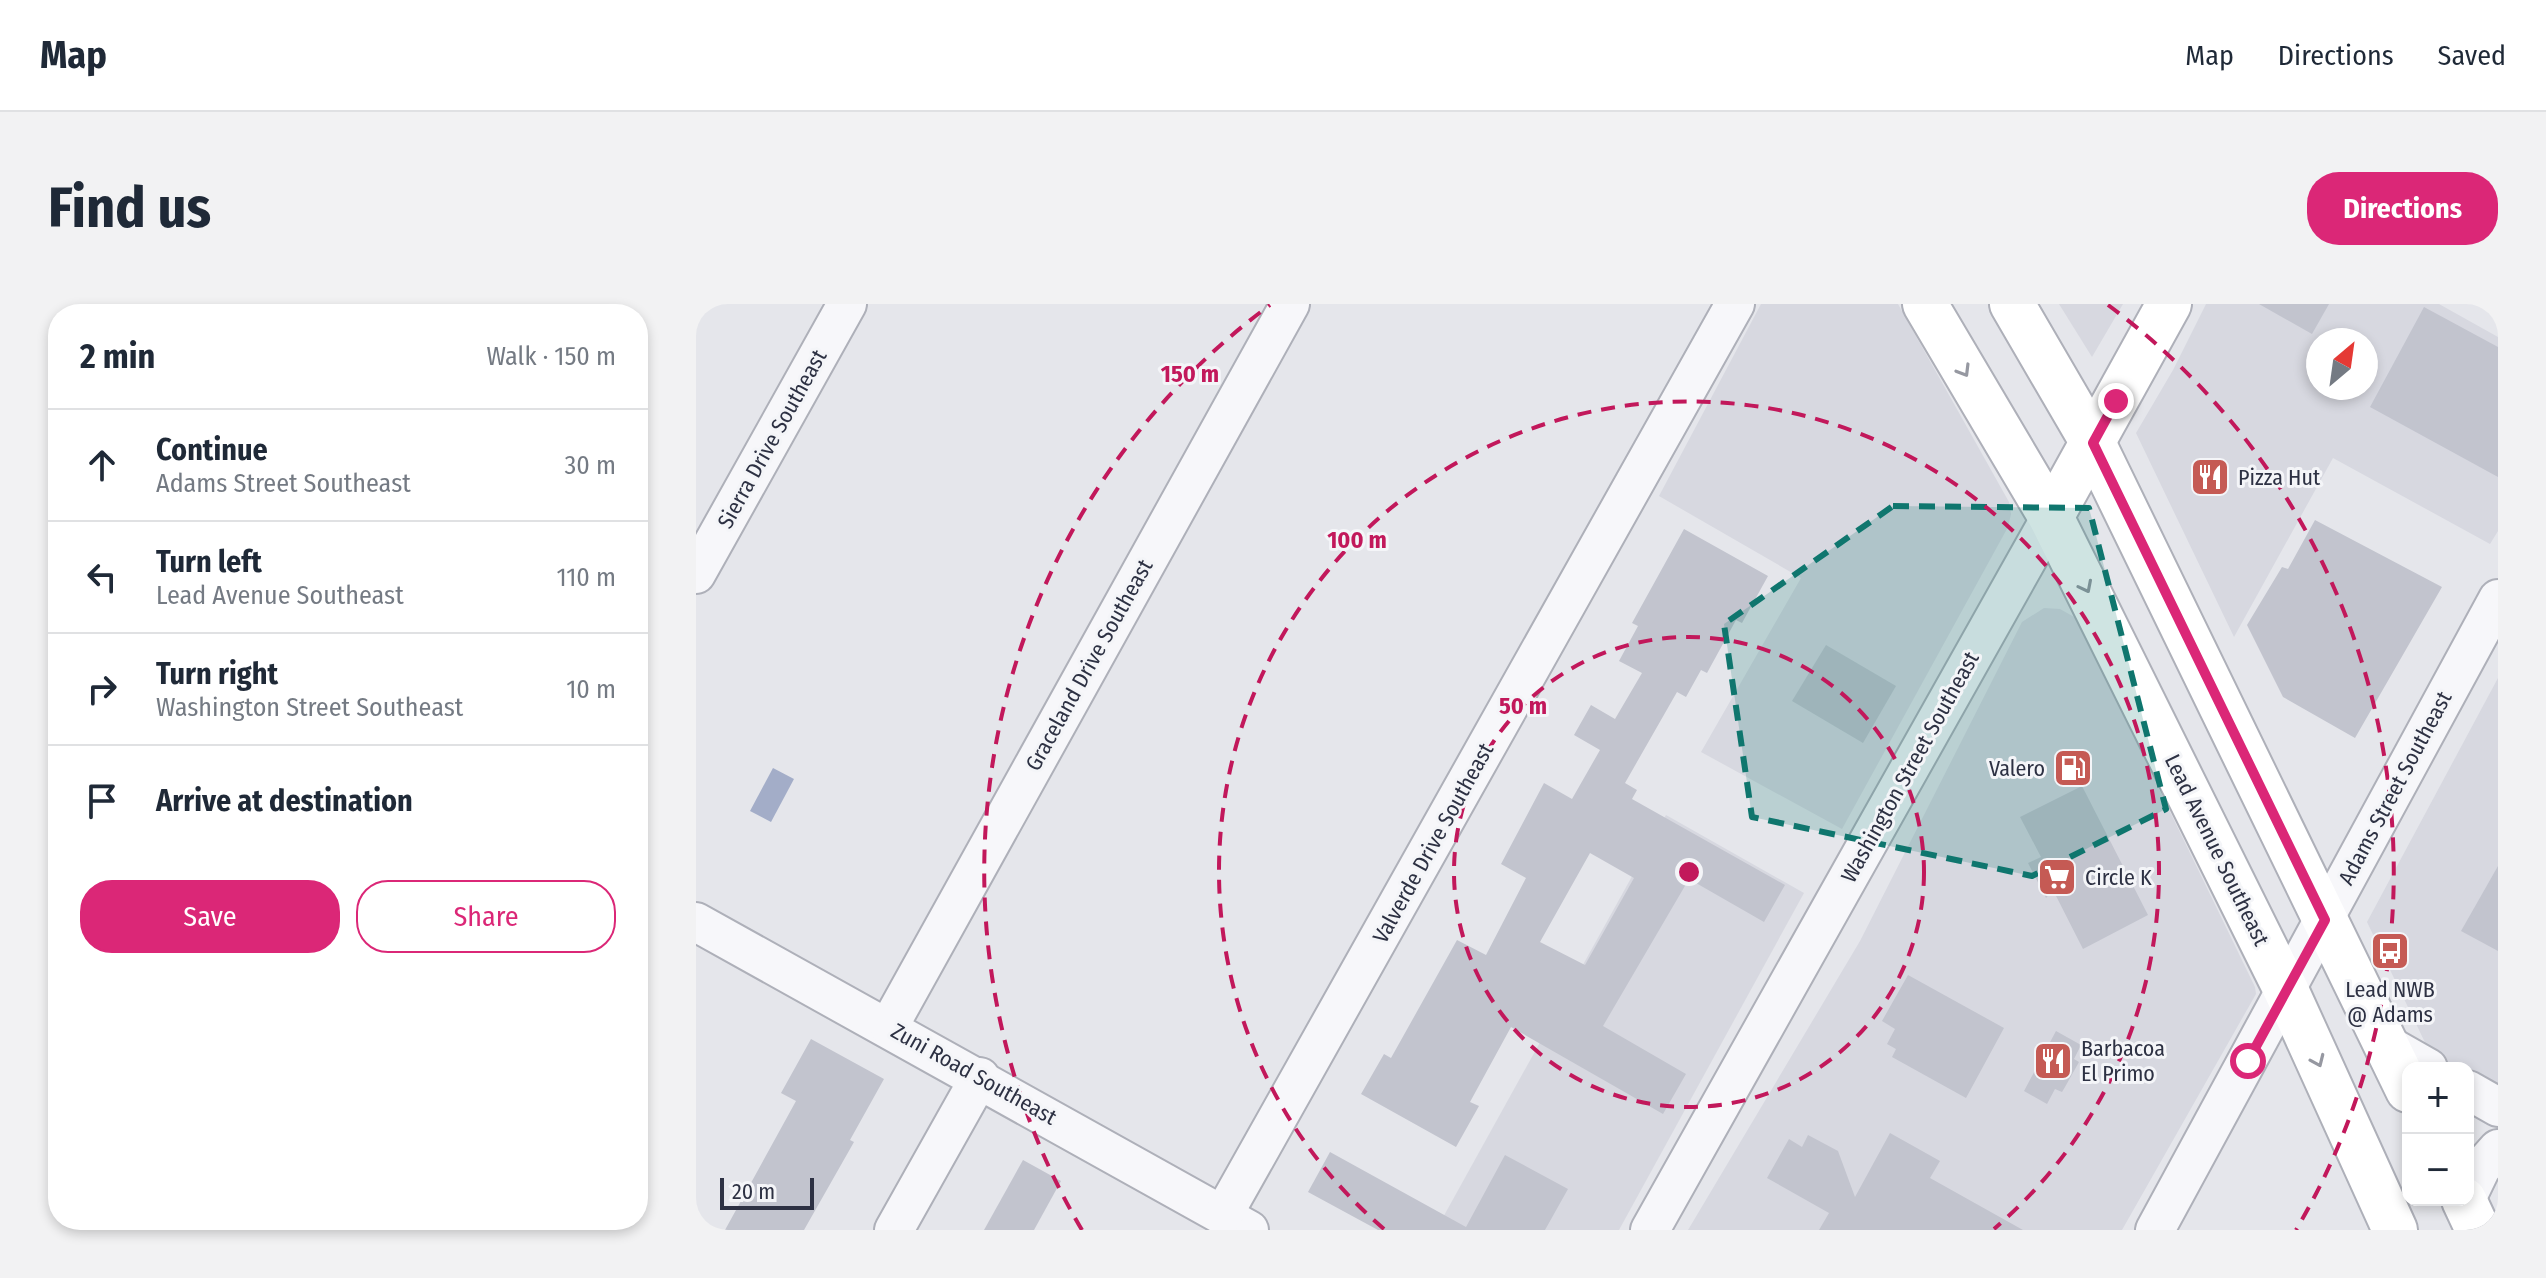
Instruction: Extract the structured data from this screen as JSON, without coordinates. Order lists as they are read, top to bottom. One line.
{"streets":{"main road":["Washington Street Southeast","Lead Avenue Southeast"],"street":["Sierra Drive Southeast","Graceland Drive Southeast","Adams Street Southeast","Valverde Drive Southeast","Zuni Road Southeast"]},"crossings":[["Graceland Drive Southeast","Zuni Road Southeast"],["Washington Street Southeast","Lead Avenue Southeast"],["Adams Street Southeast","Lead Avenue Southeast"],["Valverde Drive Southeast","Zuni Road Southeast"]],"places":{"restaurant":["Pizza Hut","Barbacoa El Primo"],"fuel station":["Valero"],"supermarket":["Circle K"],"bus stop":["Lead NWB @ Adams"]},"scale_bar":"20 m","north":"top right","page":{"header":"Map","nav":["Map","Directions","Saved"],"buttons":["Directions",["Save","Share"]],"title":"Find us","heading":["2 min","Walk · 150 m"],"list":[["Continue","Adams Street Southeast","30 m"],["Turn left","Lead Avenue Southeast","110 m"],["Turn right","Washington Street Southeast","10 m"],"Arrive at destination"],"map_buttons":["+","−"],"scale":"20 m"},"rings":["150 m","100 m","50 m"]}
